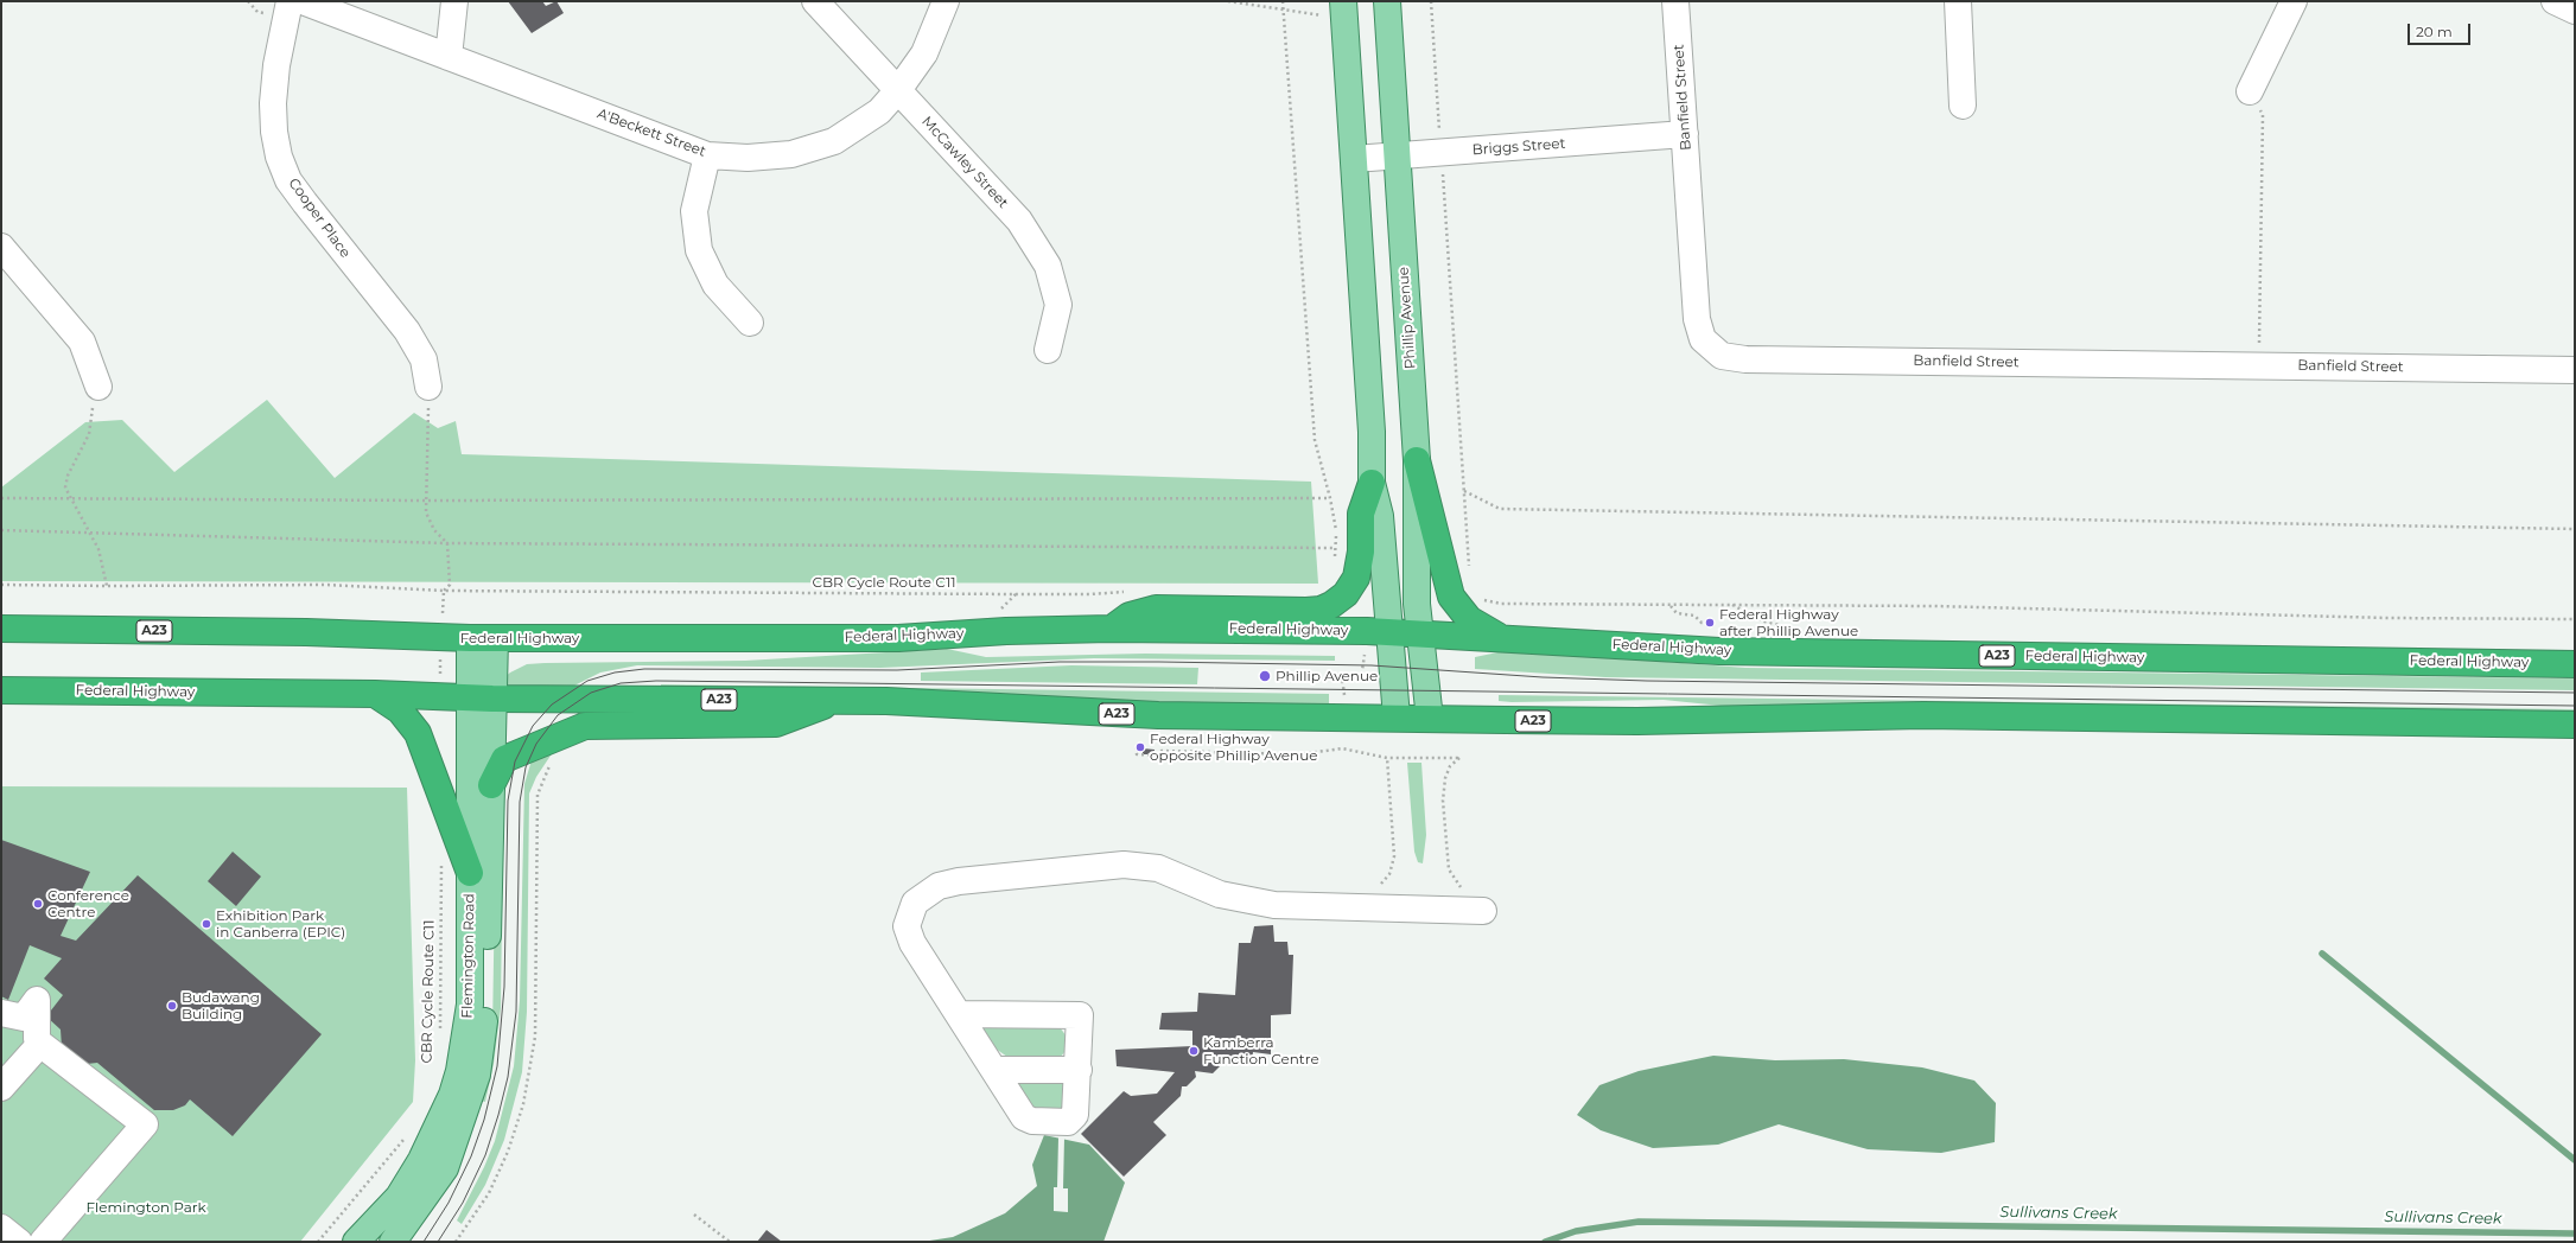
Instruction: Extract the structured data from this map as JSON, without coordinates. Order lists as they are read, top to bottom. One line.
{"streets":{"highway":["Federal Highway","A23"],"main road":["Phillip Avenue","Flemington Road"],"street":["Banfield Street","A'Beckett Street","Briggs Street","McCawley Street","Cooper Place"],"path":["CBR Cycle Route C11"]},"crossings":[["Banfield Street","Briggs Street"],["A'Beckett Street","McCawley Street"],["Briggs Street","Phillip Avenue"],["Phillip Avenue","Federal Highway"],["Federal Highway","Flemington Road"]],"water":["Sullivans Creek"],"parks":["Flemington Park"],"places":["Federal Highway after Phillip Avenue","Phillip Avenue","Federal Highway opposite Phillip Avenue","Conference Centre","Exhibition Park in Canberra (EPIC)","Budawang Building","Kamberra Function Centre"],"scale_bar":"20 m"}
